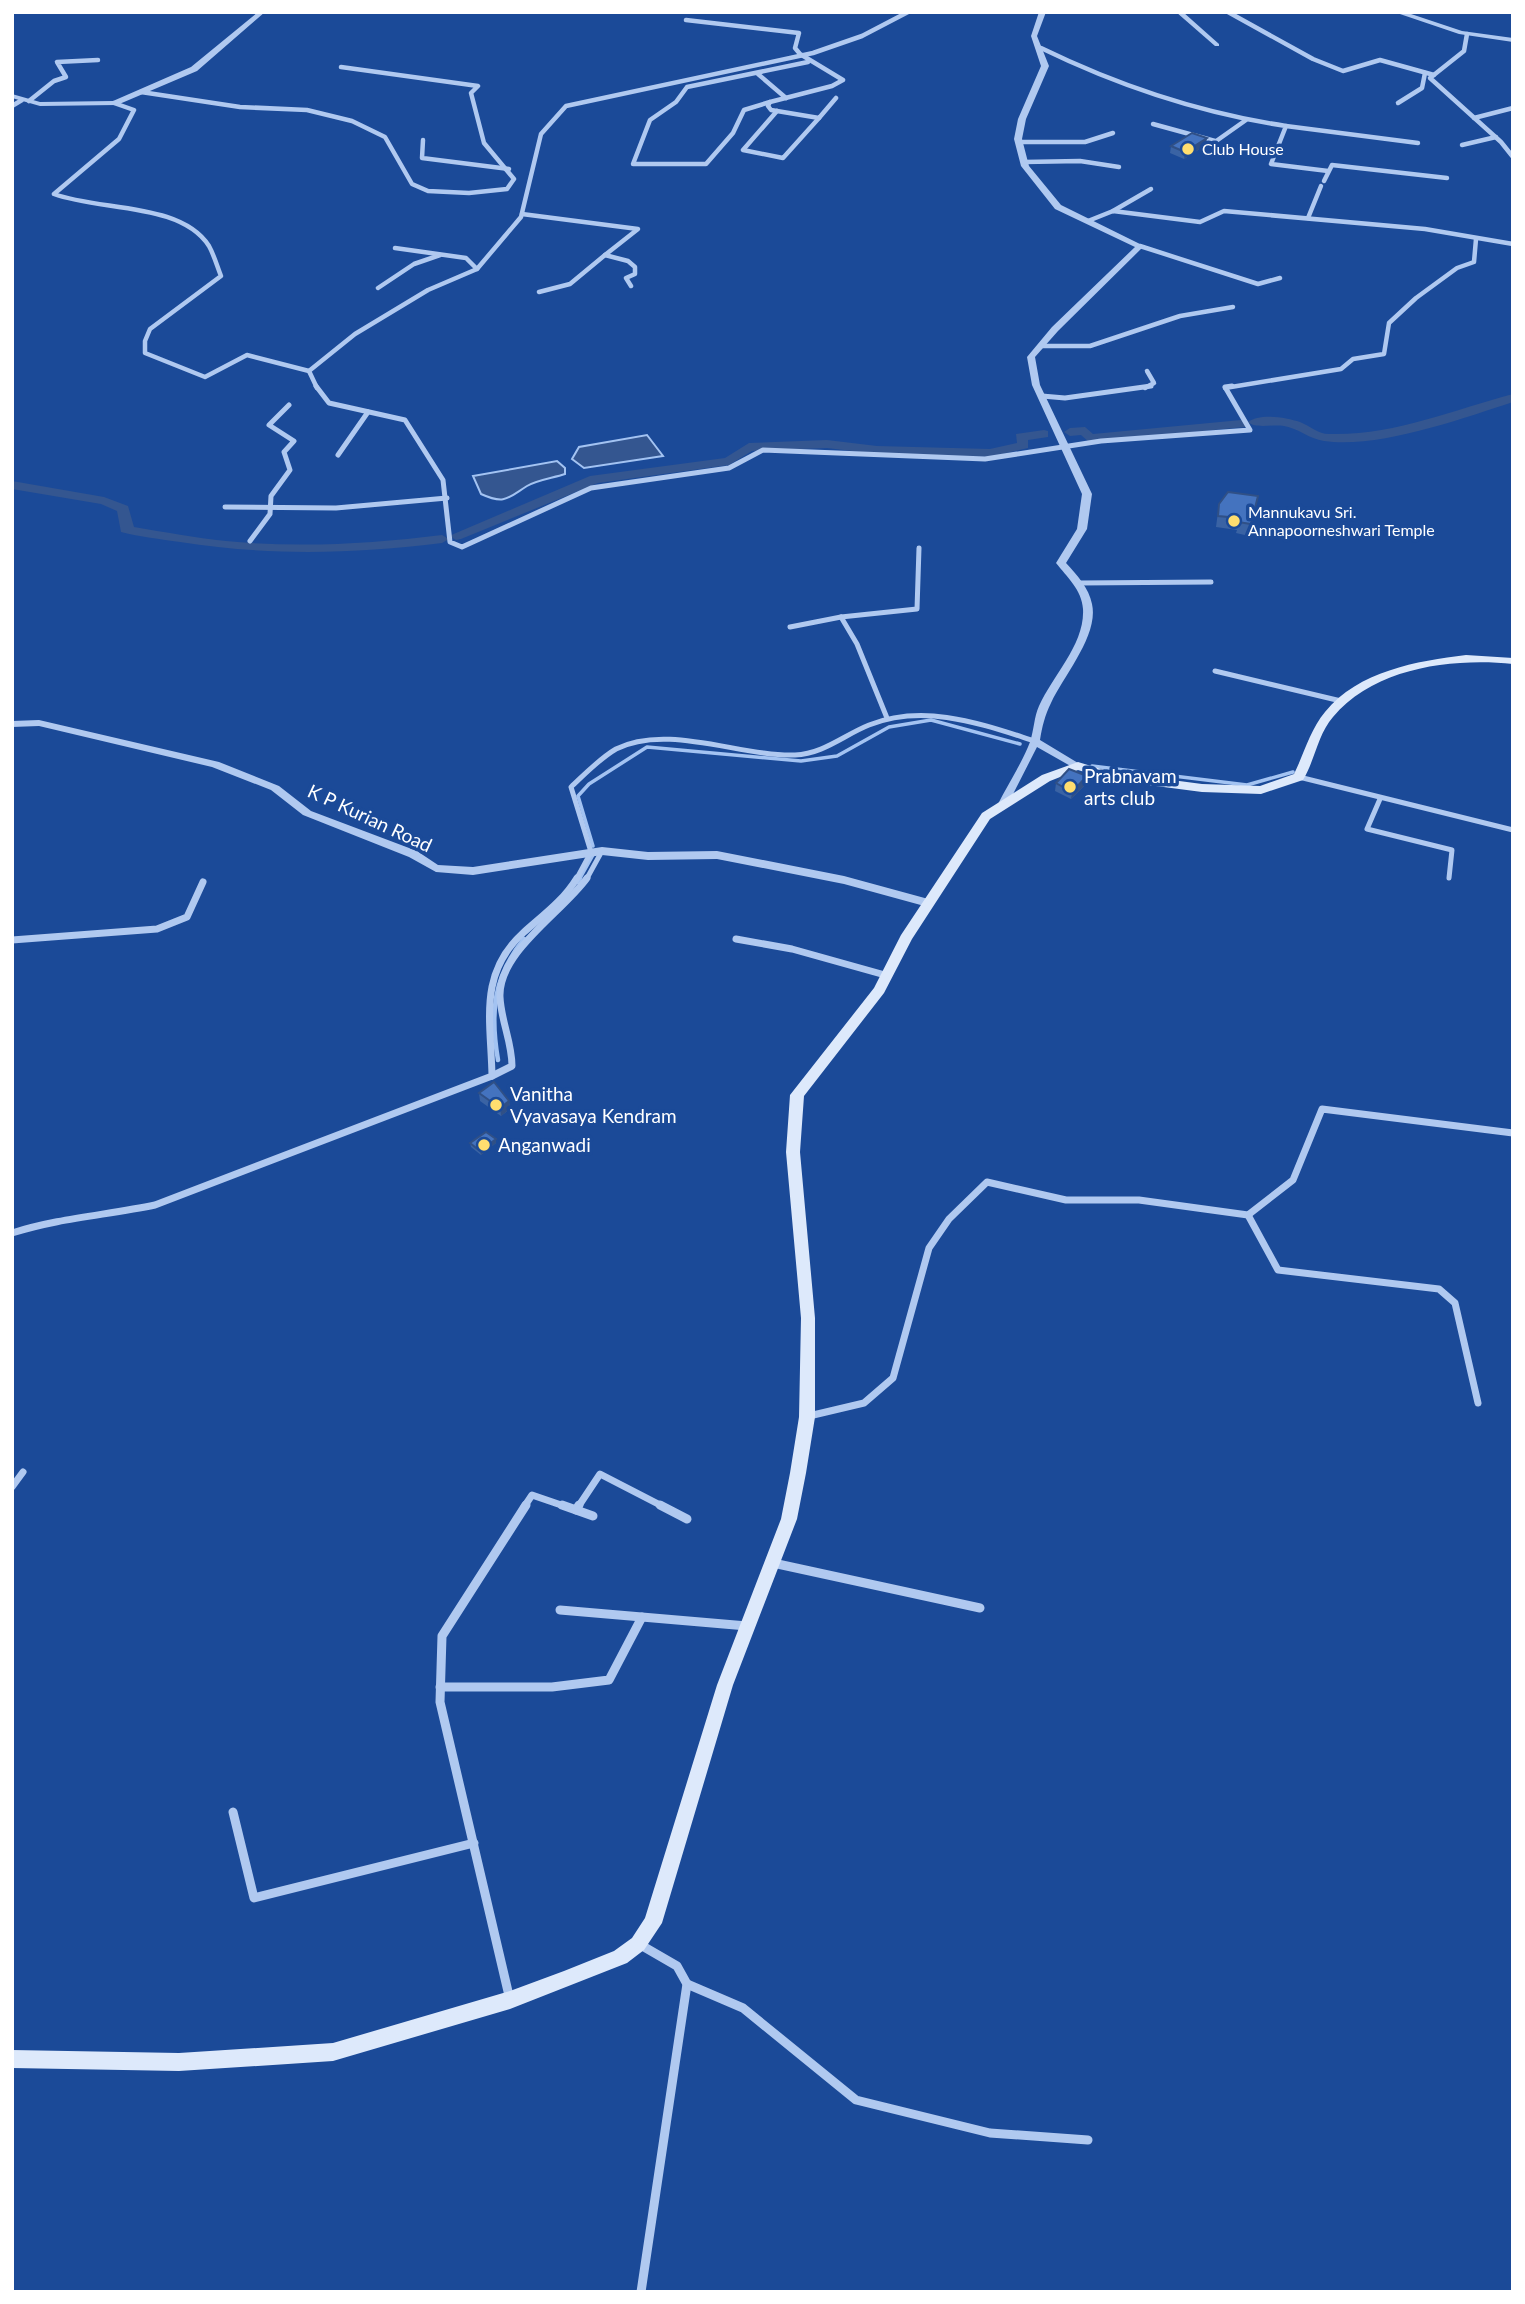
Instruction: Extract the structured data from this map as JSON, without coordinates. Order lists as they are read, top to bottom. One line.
{"streets":{"street":["K P Kurian Road"]},"places":["Club House","Mannukavu Sri. Annapoorneshwari Temple","Prabnavam arts club","Vanitha Vyavasaya Kendram","Anganwadi"]}
